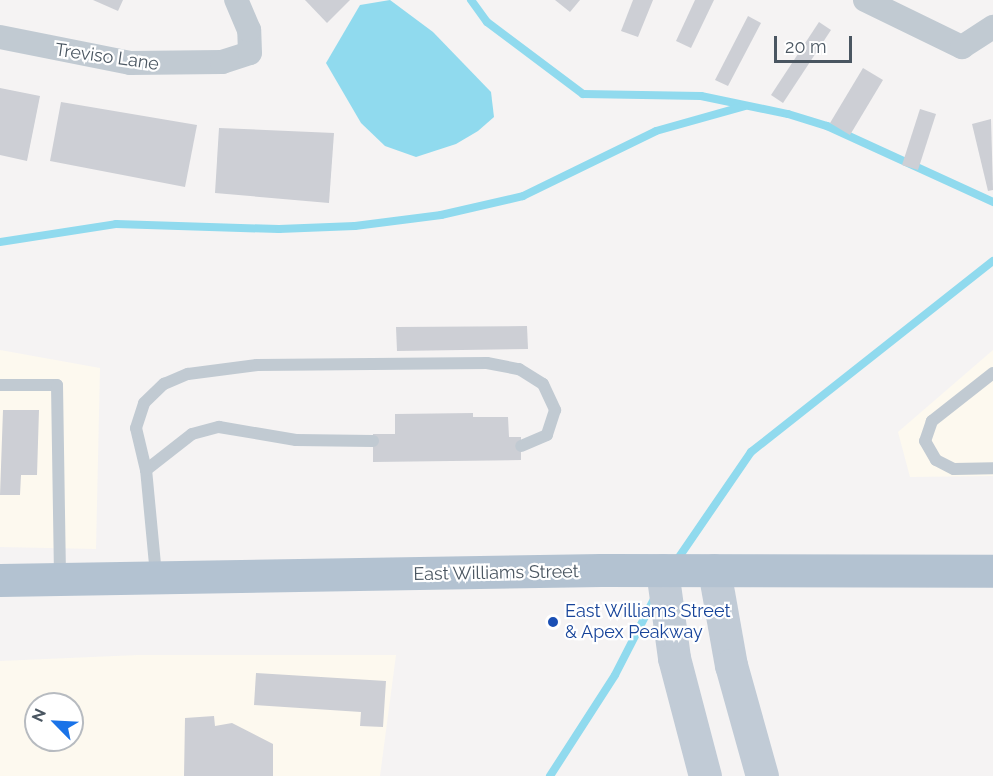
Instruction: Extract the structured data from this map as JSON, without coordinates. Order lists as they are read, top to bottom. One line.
{"streets":{"main road":["East Williams Street"],"street":["Treviso Lane"]},"places":["East Williams Street & Apex Peakway"],"scale_bar":"20 m","north":"top left"}
